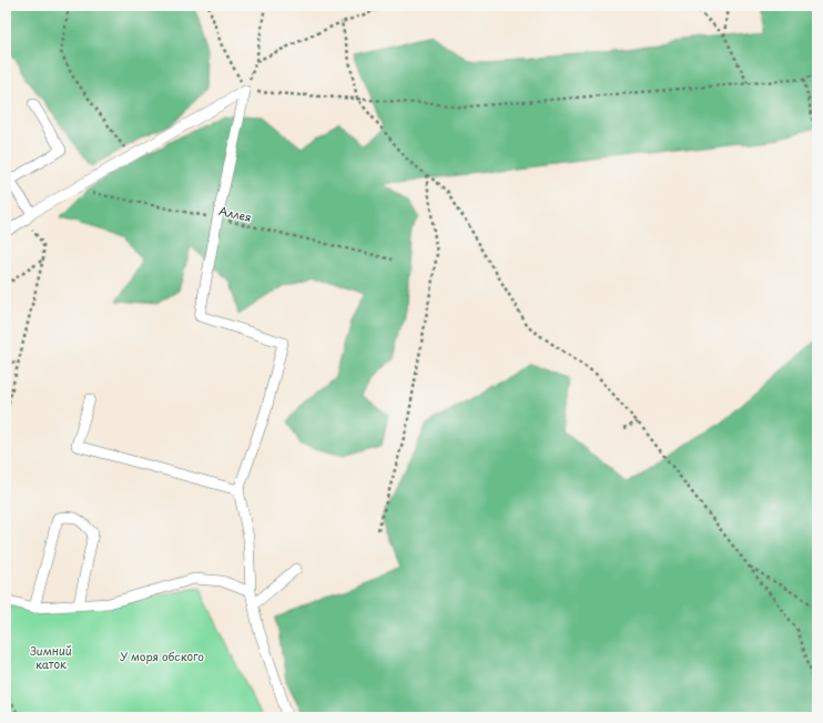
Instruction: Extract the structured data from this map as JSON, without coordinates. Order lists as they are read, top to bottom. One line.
{"streets":{"path":["Аллея"]},"parks":["Зимний каток","У моря обского"]}
